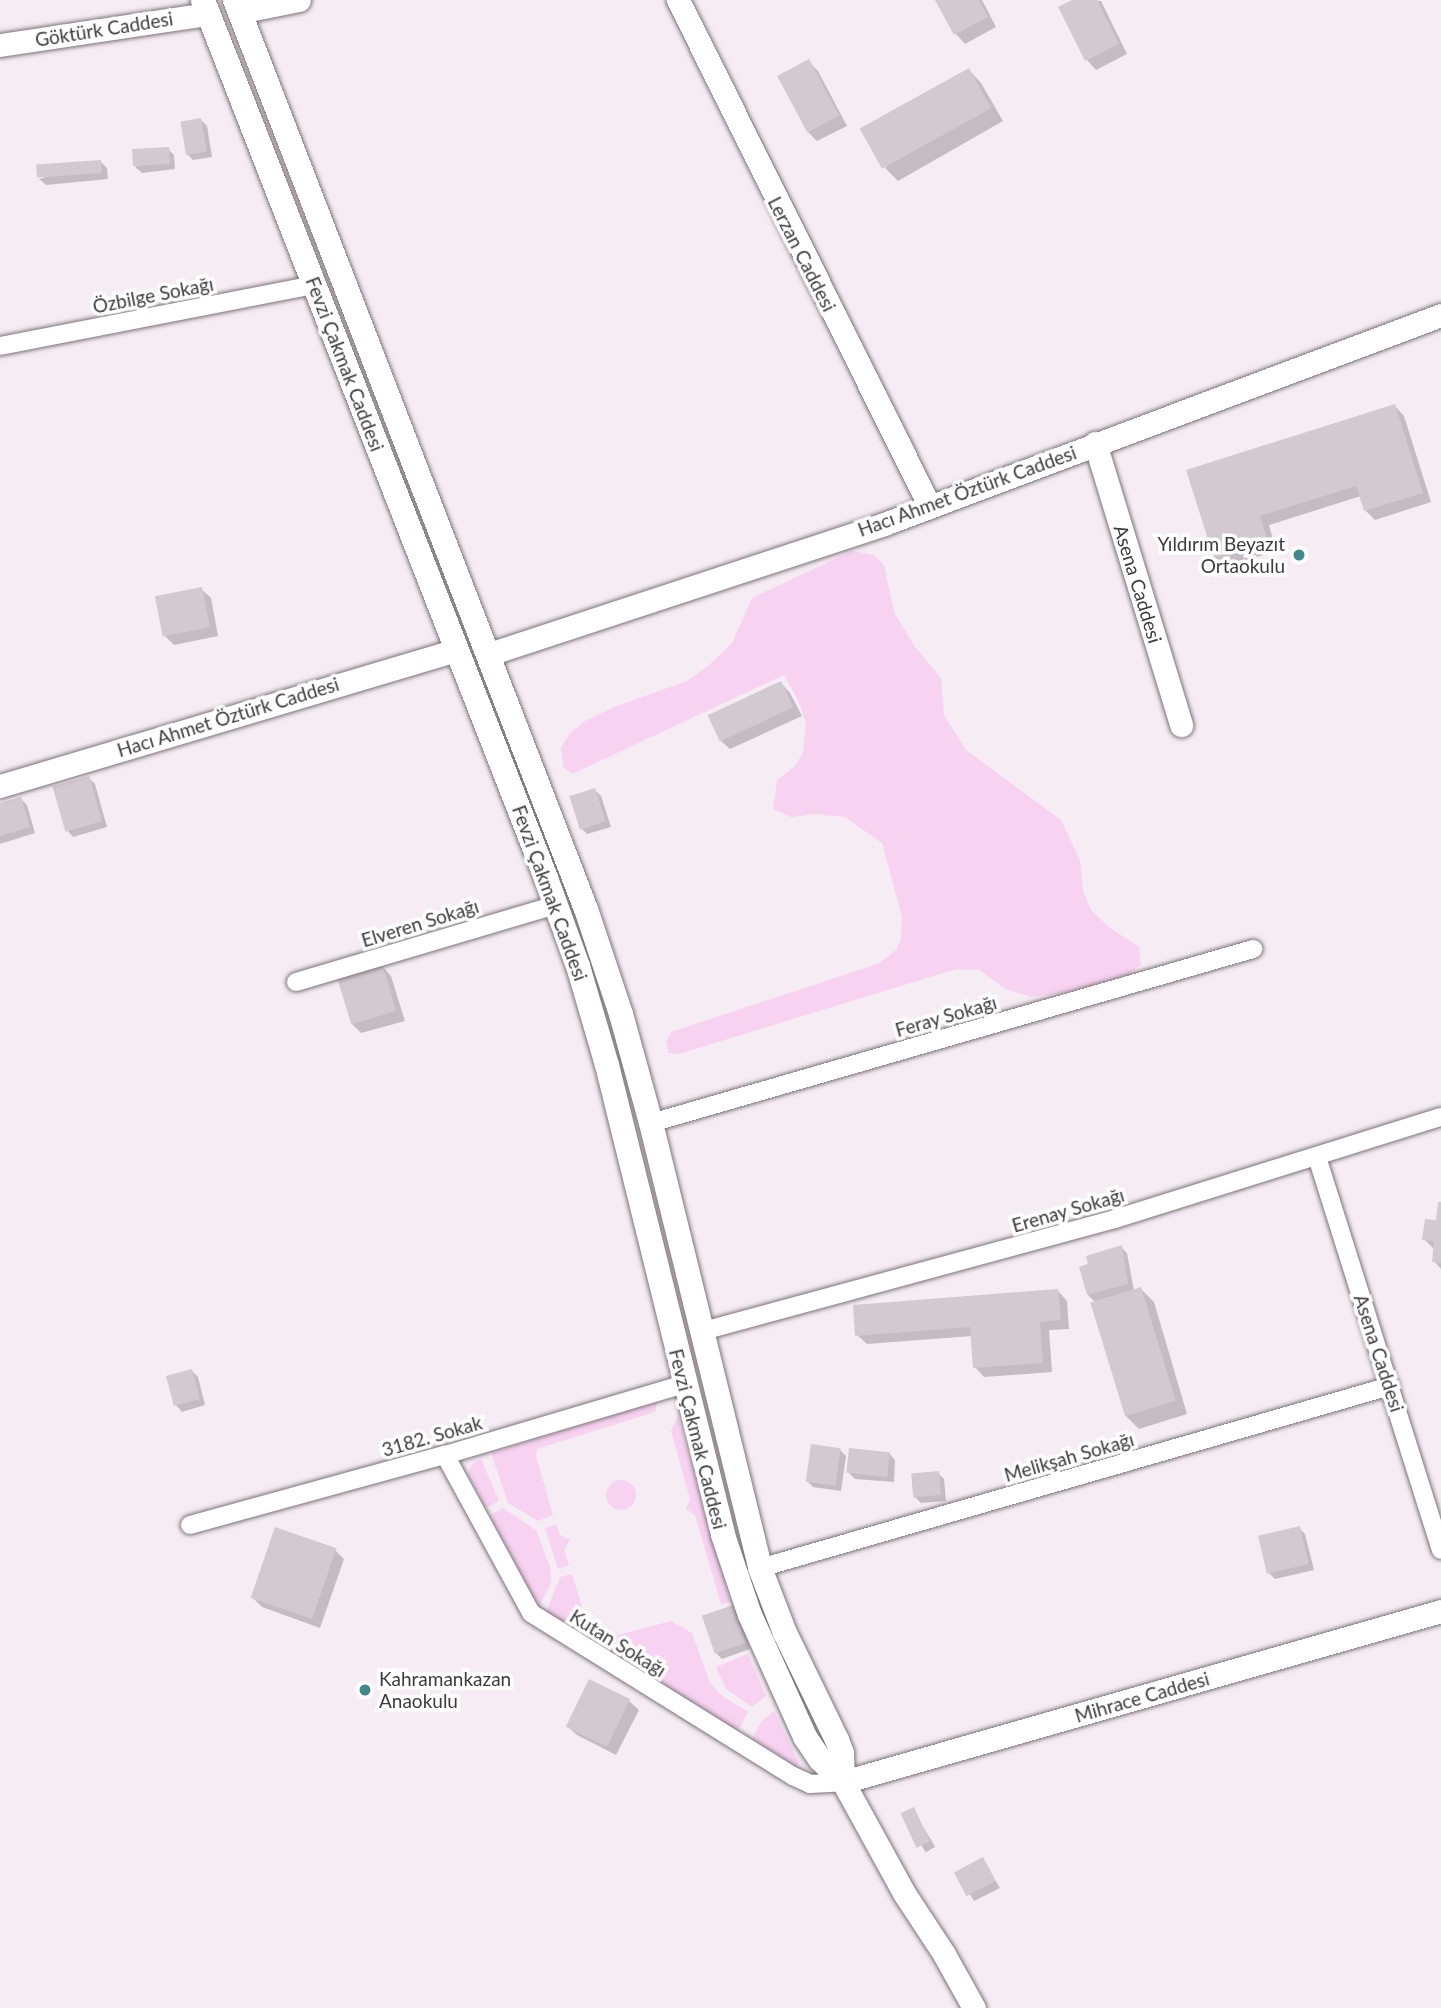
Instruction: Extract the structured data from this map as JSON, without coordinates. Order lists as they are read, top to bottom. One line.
{"streets":{"main road":["Fevzi Çakmak Caddesi"],"street":["Göktürk Caddesi","Lerzan Caddesi","Özbilge Sokağı","Hacı Ahmet Öztürk Caddesi","Asena Caddesi","Elveren Sokağı","Feray Sokağı","Erenay Sokağı","3182. Sokak","Melikşah Sokağı","Kutan Sokağı","Mihrace Caddesi"]},"crossings":[["Göktürk Caddesi","Fevzi Çakmak Caddesi"],["Lerzan Caddesi","Hacı Ahmet Öztürk Caddesi"],["Özbilge Sokağı","Fevzi Çakmak Caddesi"],["Fevzi Çakmak Caddesi","Hacı Ahmet Öztürk Caddesi"],["Fevzi Çakmak Caddesi","Elveren Sokağı"],["Fevzi Çakmak Caddesi","Feray Sokağı"],["Fevzi Çakmak Caddesi","Erenay Sokağı"],["Fevzi Çakmak Caddesi","3182. Sokak"],["Fevzi Çakmak Caddesi","Melikşah Sokağı"],["Fevzi Çakmak Caddesi","Kutan Sokağı"],["Fevzi Çakmak Caddesi","Mihrace Caddesi"],["Hacı Ahmet Öztürk Caddesi","Asena Caddesi"],["Asena Caddesi","Erenay Sokağı"],["Asena Caddesi","Melikşah Sokağı"],["3182. Sokak","Kutan Sokağı"],["Kutan Sokağı","Mihrace Caddesi"]],"places":["Yıldırım Beyazıt Ortaokulu","Kahramankazan Anaokulu"]}
